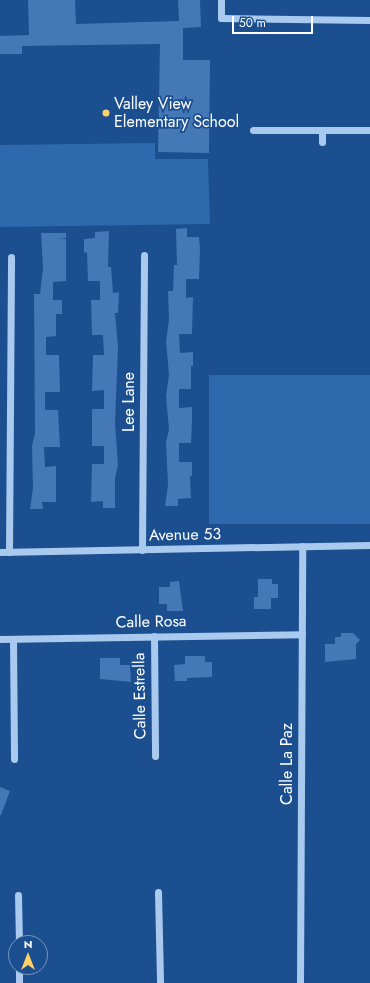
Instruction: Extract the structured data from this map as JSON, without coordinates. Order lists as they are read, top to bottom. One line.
{"streets":{"street":["Lee Lane","Avenue 53","Calle Rosa","Calle Estrella","Calle La Paz"]},"crossings":[["Lee Lane","Avenue 53"],["Avenue 53","Calle La Paz"],["Calle Rosa","Calle Estrella"],["Calle Rosa","Calle La Paz"]],"places":["Valley View Elementary School"],"scale_bar":"50 m","north":"top"}
